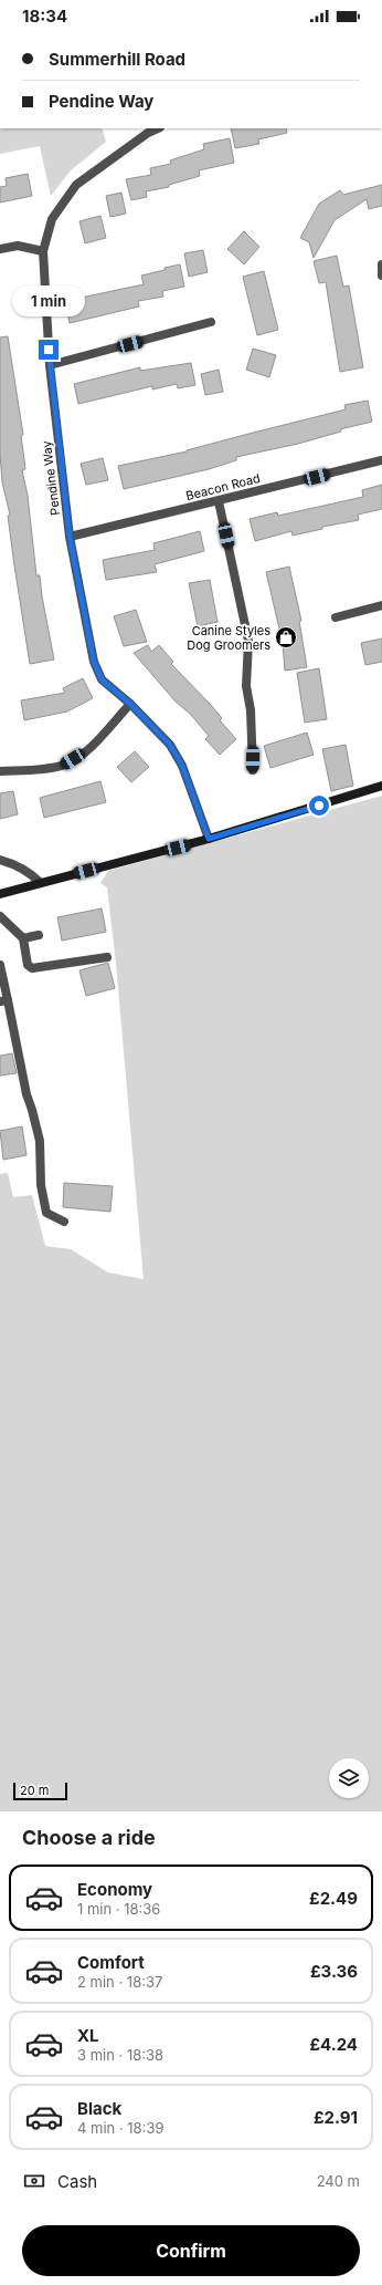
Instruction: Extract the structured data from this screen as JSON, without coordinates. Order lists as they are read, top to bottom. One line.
{"streets":{"street":["Pendine Way","Beacon Road"]},"crossings":[["Pendine Way","Beacon Road"]],"places":{"shop":["Canine Styles Dog Groomers"]},"scale_bar":"20 m","page":{"status":"18:34","banner":["Summerhill Road","Pendine Way"],"bubble":"1 min","scale":"20 m","heading":"Choose a ride","list":[{"name":"Economy","note":"1 min · 18:36","value":"£2.49"},{"name":"Comfort","note":"2 min · 18:37","value":"£3.36"},{"name":"XL","note":"3 min · 18:38","value":"£4.24"},{"name":"Black","note":"4 min · 18:39","value":"£2.91"}],"pay":["Cash","240 m"],"buttons":"Confirm"}}
